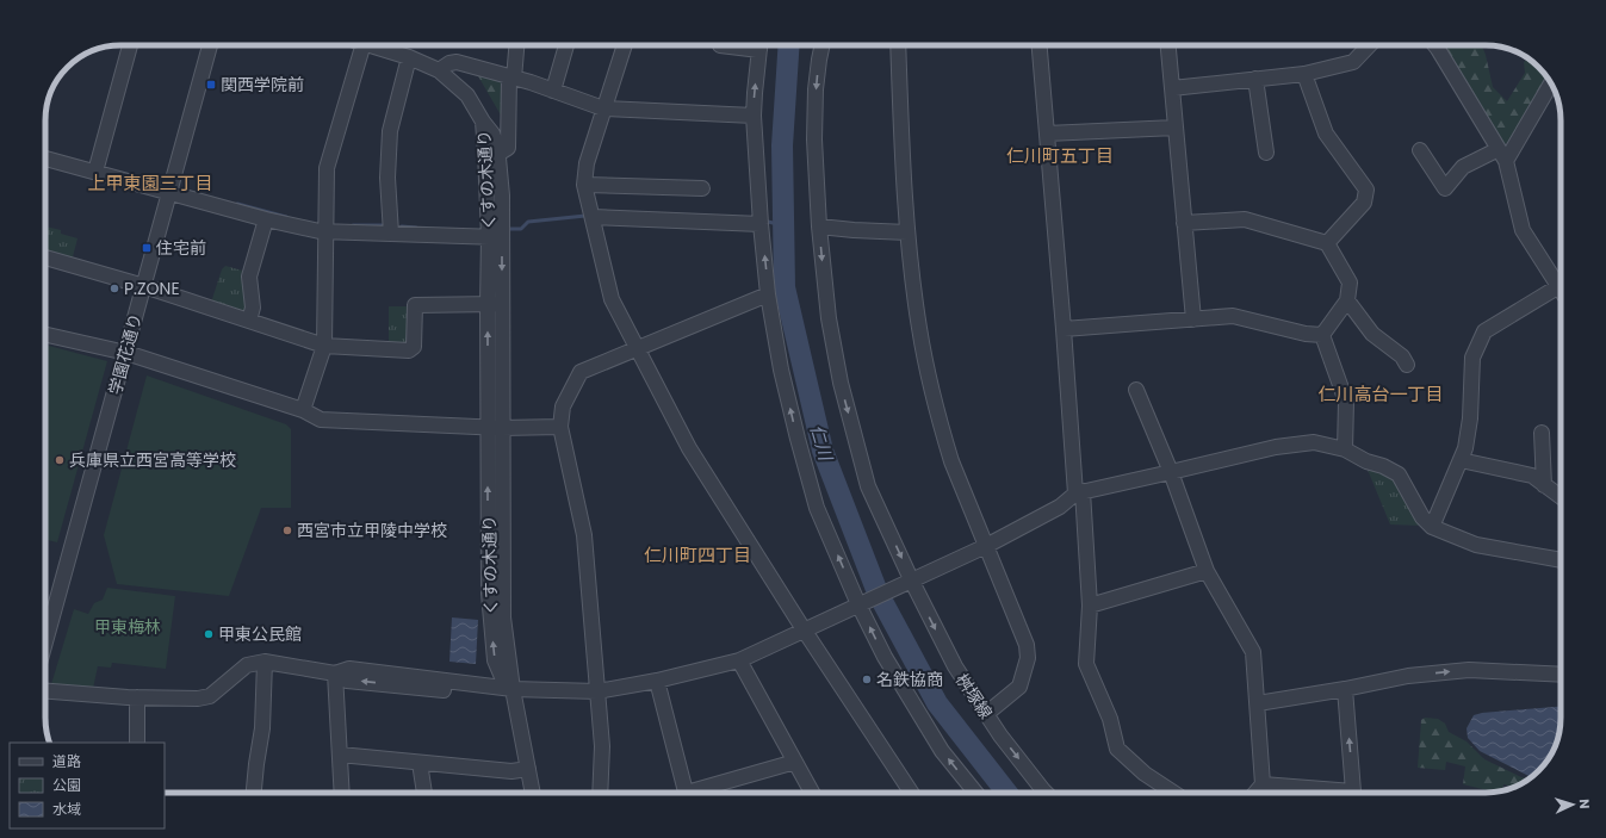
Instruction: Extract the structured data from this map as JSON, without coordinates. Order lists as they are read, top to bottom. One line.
{"streets":{"street":["くすの木通り","学園花通り","桝塚線"]},"districts":["仁川町五丁目","上甲東園三丁目","仁川高台一丁目","仁川町四丁目"],"water":["仁川"],"parks":["甲東梅林"],"places":{"transit":["関西学院前","住宅前"],"other":["P.ZONE","兵庫県立西宮高等学校","西宮市立甲陵中学校","甲東公民館","名鉄協商"]},"legend":["道路","公園","水域"],"north":"right"}
